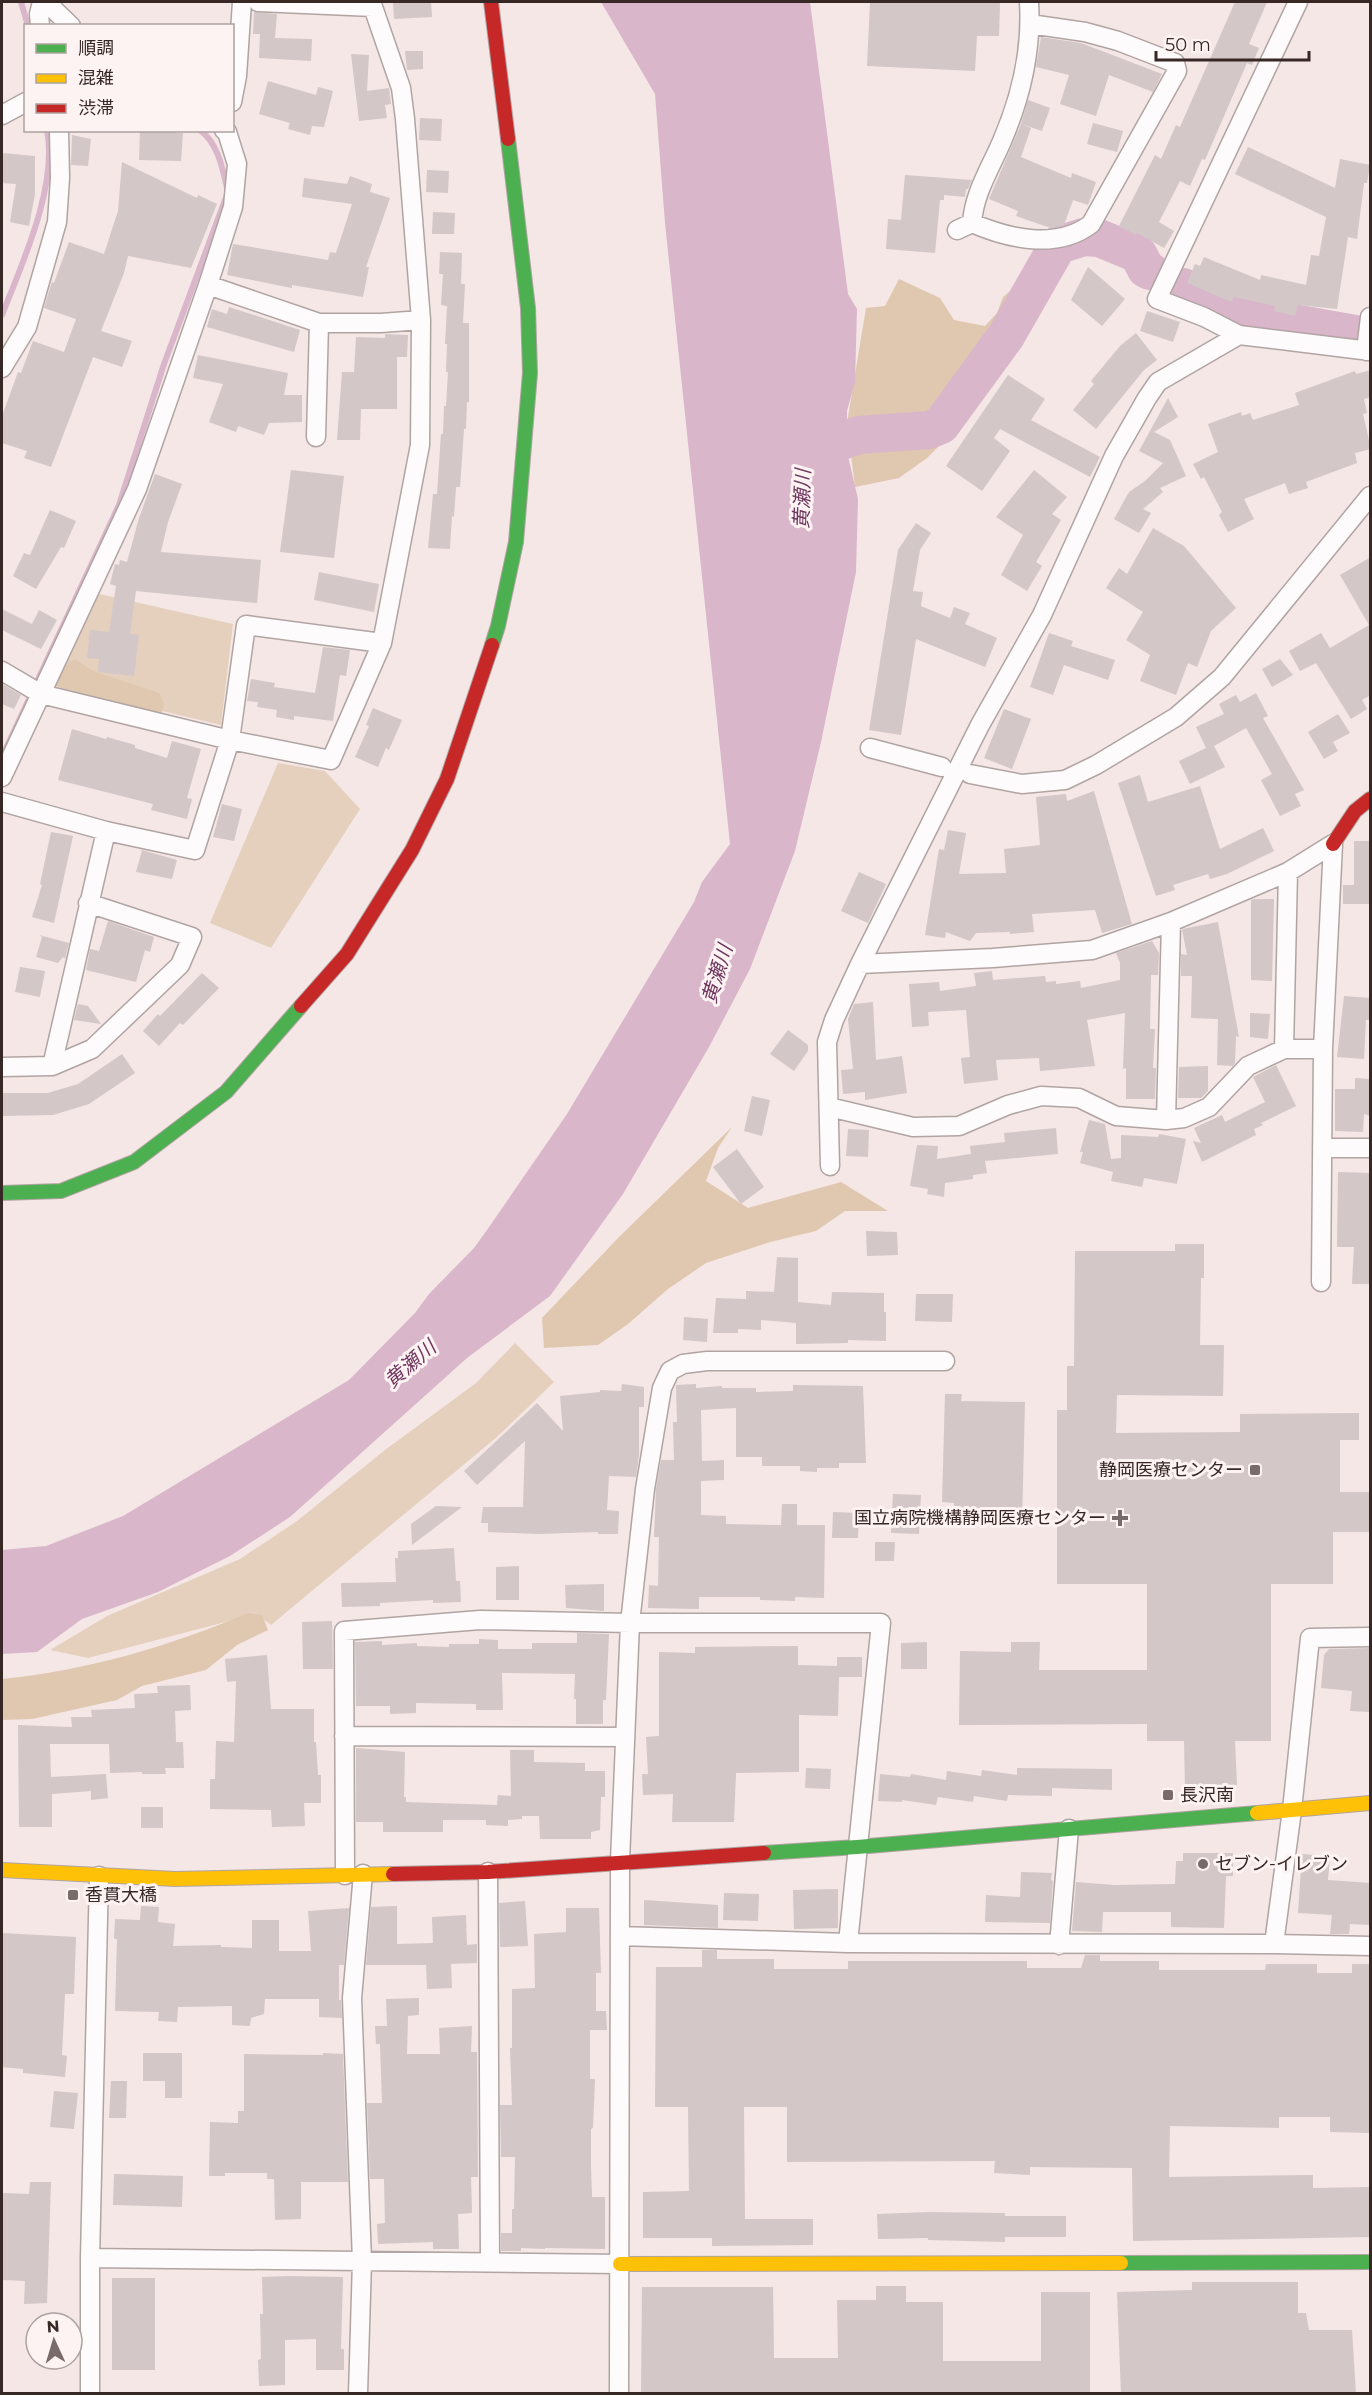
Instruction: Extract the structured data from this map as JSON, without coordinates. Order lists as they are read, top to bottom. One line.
{"water":["黄瀬川"],"places":{"transit":["静岡医療センター","長沢南","香貫大橋"],"health":["国立病院機構静岡医療センター"],"other":["セブン-イレブン"]},"legend":["順調","混雑","渋滞"],"scale_bar":"50 m","north":"top"}
